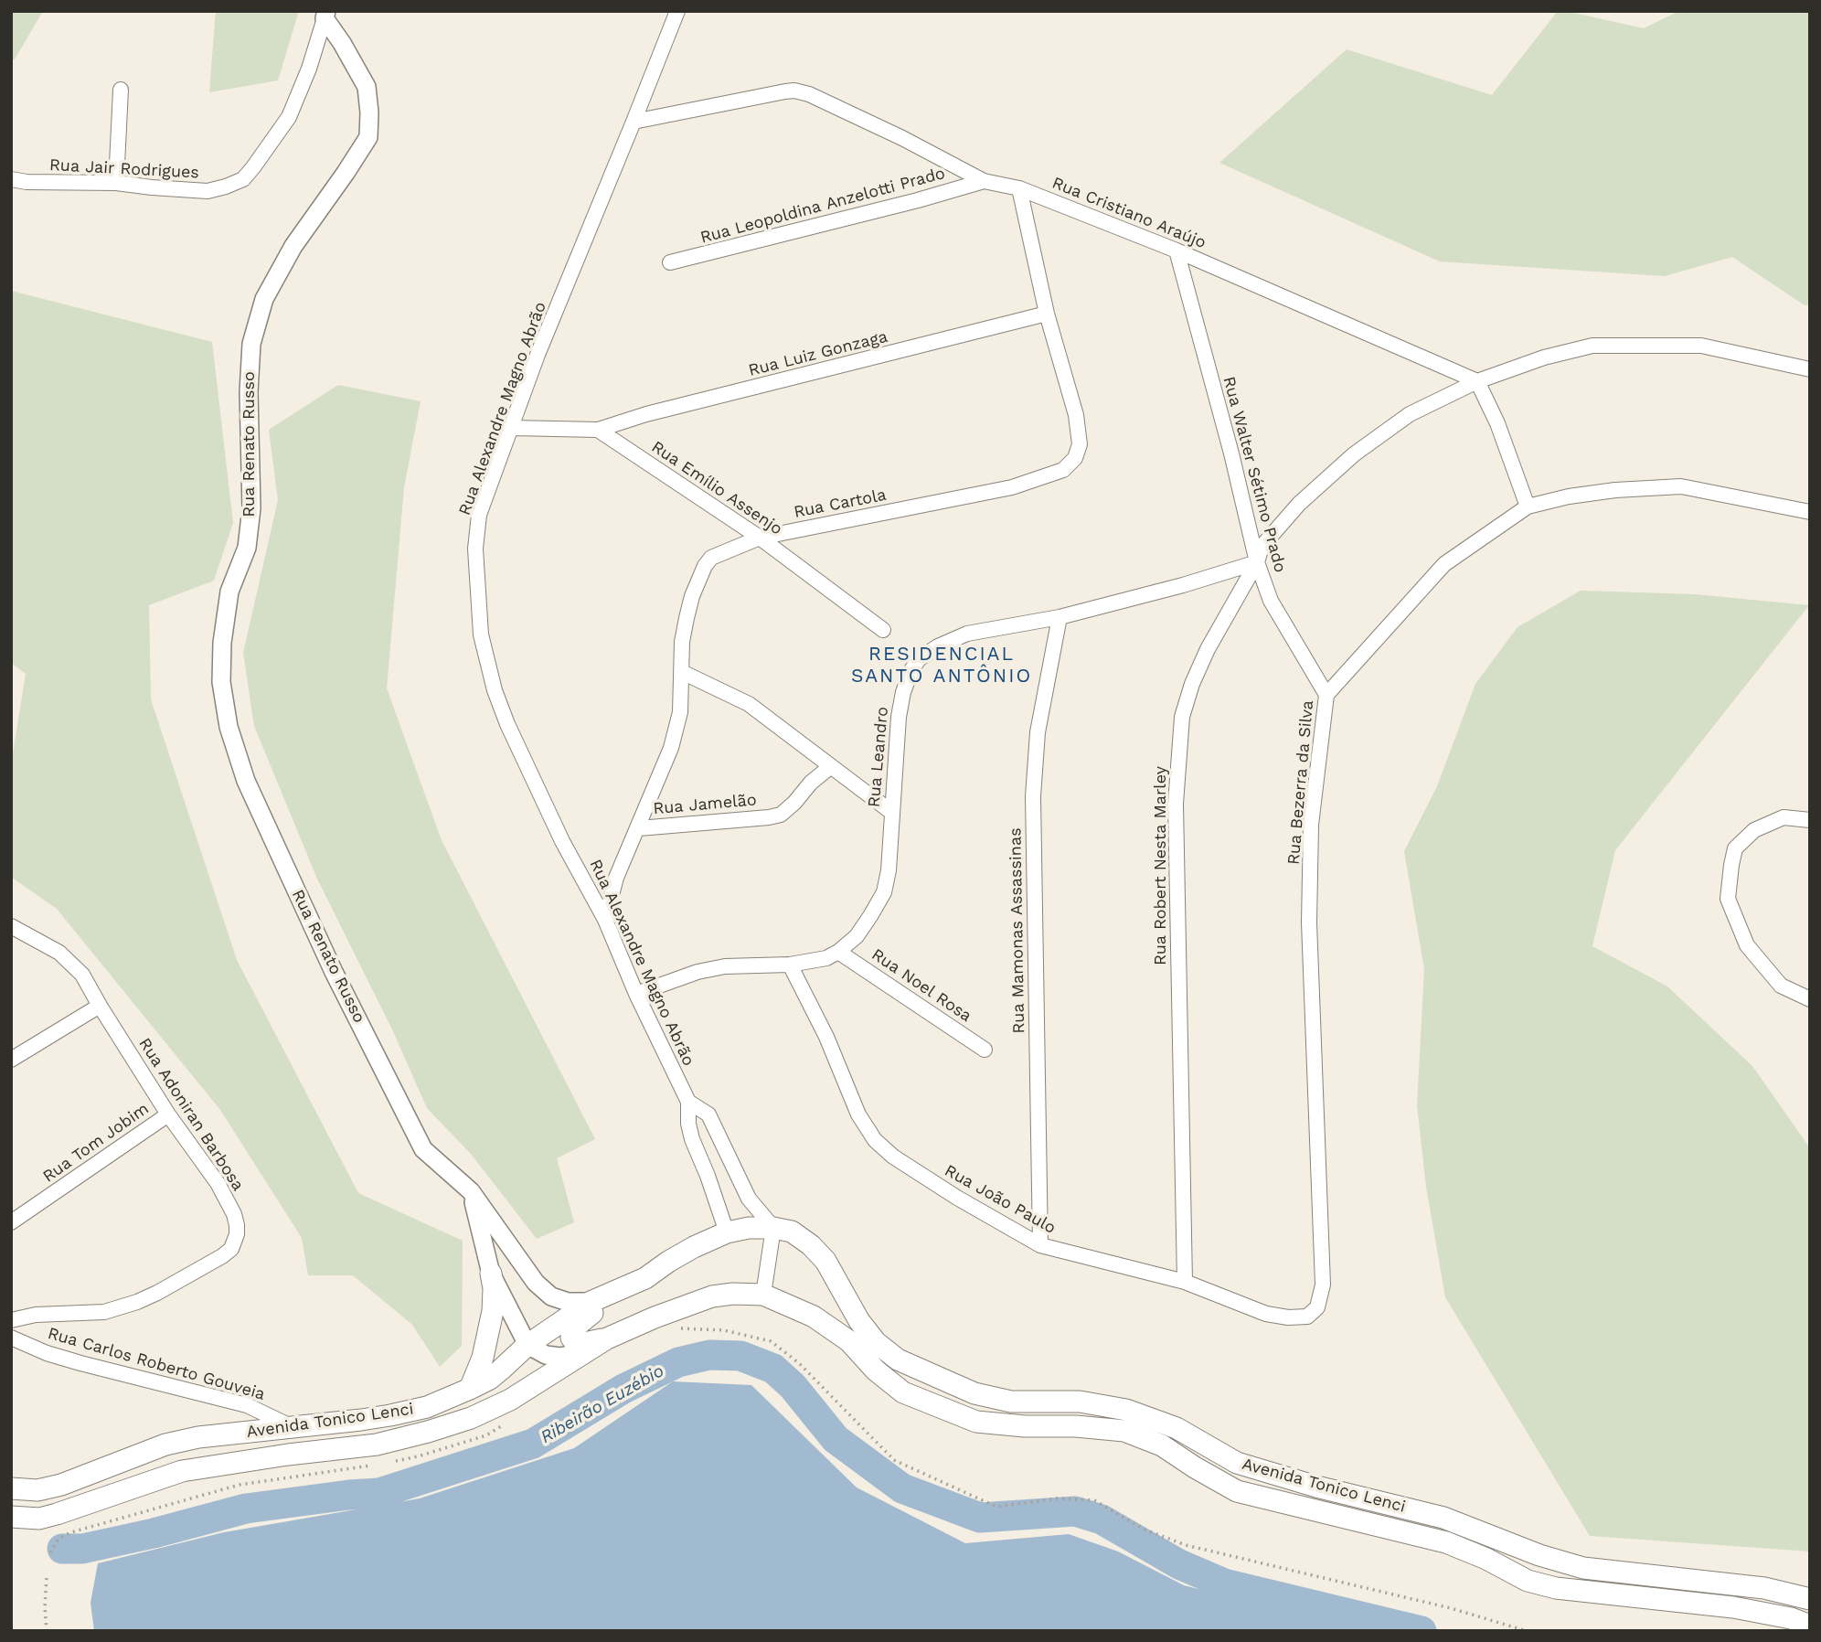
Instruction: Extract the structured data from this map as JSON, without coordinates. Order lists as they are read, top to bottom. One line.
{"streets":{"main road":["Avenida Tonico Lenci"],"street":["Rua Jair Rodrigues","Rua Leopoldina Anzelotti Prado","Rua Cristiano Araújo","Rua Luiz Gonzaga","Rua Alexandre Magno Abrão","Rua Renato Russo","Rua Walter Sétimo Prado","Rua Emílio Assenjo","Rua Cartola","Rua Leandro","Rua Bezerra da Silva","Rua Jamelão","Rua Robert Nesta Marley","Rua Mamonas Assassinas","Rua Noel Rosa","Rua Adoniran Barbosa","Rua Tom Jobim","Rua João Paulo","Rua Carlos Roberto Gouveia"]},"crossings":[["Rua Jair Rodrigues","Rua Renato Russo"],["Rua Leopoldina Anzelotti Prado","Rua Cristiano Araújo"],["Rua Cristiano Araújo","Rua Alexandre Magno Abrão"],["Rua Cristiano Araújo","Rua Walter Sétimo Prado"],["Rua Cristiano Araújo","Rua Cartola"],["Rua Cristiano Araújo","Rua Robert Nesta Marley"],["Rua Luiz Gonzaga","Rua Emílio Assenjo"],["Rua Luiz Gonzaga","Rua Cartola"],["Rua Alexandre Magno Abrão","Rua Cartola"],["Rua Alexandre Magno Abrão","Rua Leandro"],["Rua Renato Russo","Avenida Tonico Lenci"],["Rua Walter Sétimo Prado","Rua Leandro"],["Rua Walter Sétimo Prado","Rua Bezerra da Silva"],["Rua Walter Sétimo Prado","Rua Robert Nesta Marley"],["Rua Emílio Assenjo","Rua Cartola"],["Rua Cartola","Rua Jamelão"],["Rua Leandro","Rua Robert Nesta Marley"],["Rua Leandro","Rua Mamonas Assassinas"],["Rua Leandro","Rua Noel Rosa"],["Rua Leandro","Rua João Paulo"],["Rua Bezerra da Silva","Rua João Paulo"],["Rua Robert Nesta Marley","Rua João Paulo"],["Rua Mamonas Assassinas","Rua João Paulo"],["Rua Adoniran Barbosa","Rua Tom Jobim"],["Rua Carlos Roberto Gouveia","Avenida Tonico Lenci"]],"districts":["RESIDENCIAL SANTO ANTÔNIO"],"water":["Ribeirão Euzébio"]}
